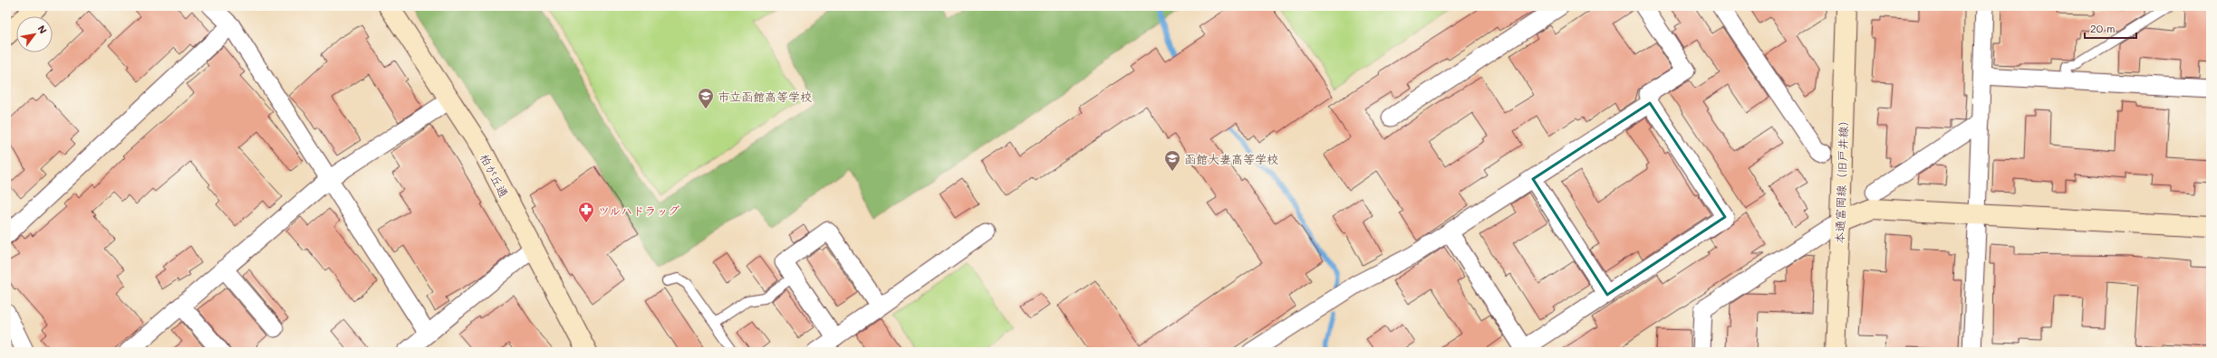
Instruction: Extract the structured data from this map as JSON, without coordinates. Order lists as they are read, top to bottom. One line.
{"streets":{"street":["柏が丘通","本通富岡線（旧戸井線）"]},"places":{"school or university":["市立函館高等学校","函館大妻高等学校"],"pharmacy":["ツルハドラッグ"]},"scale_bar":"20 m","north":"top right"}
